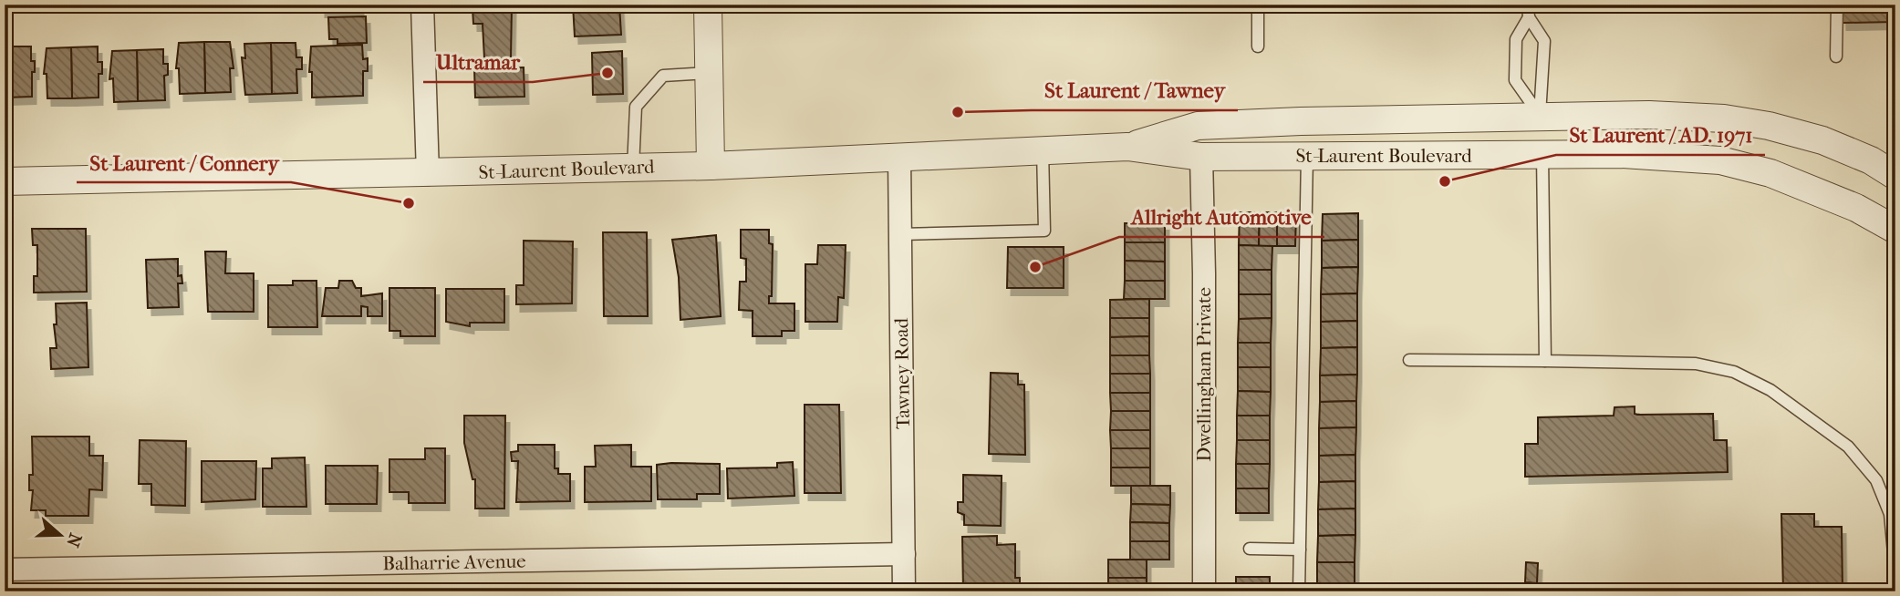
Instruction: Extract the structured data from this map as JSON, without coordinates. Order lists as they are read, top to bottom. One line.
{"streets":{"street":["St-Laurent Boulevard","Tawney Road","Dwellingham Private","Balharrie Avenue"]},"crossings":[["St-Laurent Boulevard","Tawney Road"],["St-Laurent Boulevard","Dwellingham Private"],["Tawney Road","Balharrie Avenue"]],"places":["Ultramar","St Laurent / Tawney","St Laurent / AD. 1971","St Laurent / Connery","Allright Automotive"],"north":"right"}
